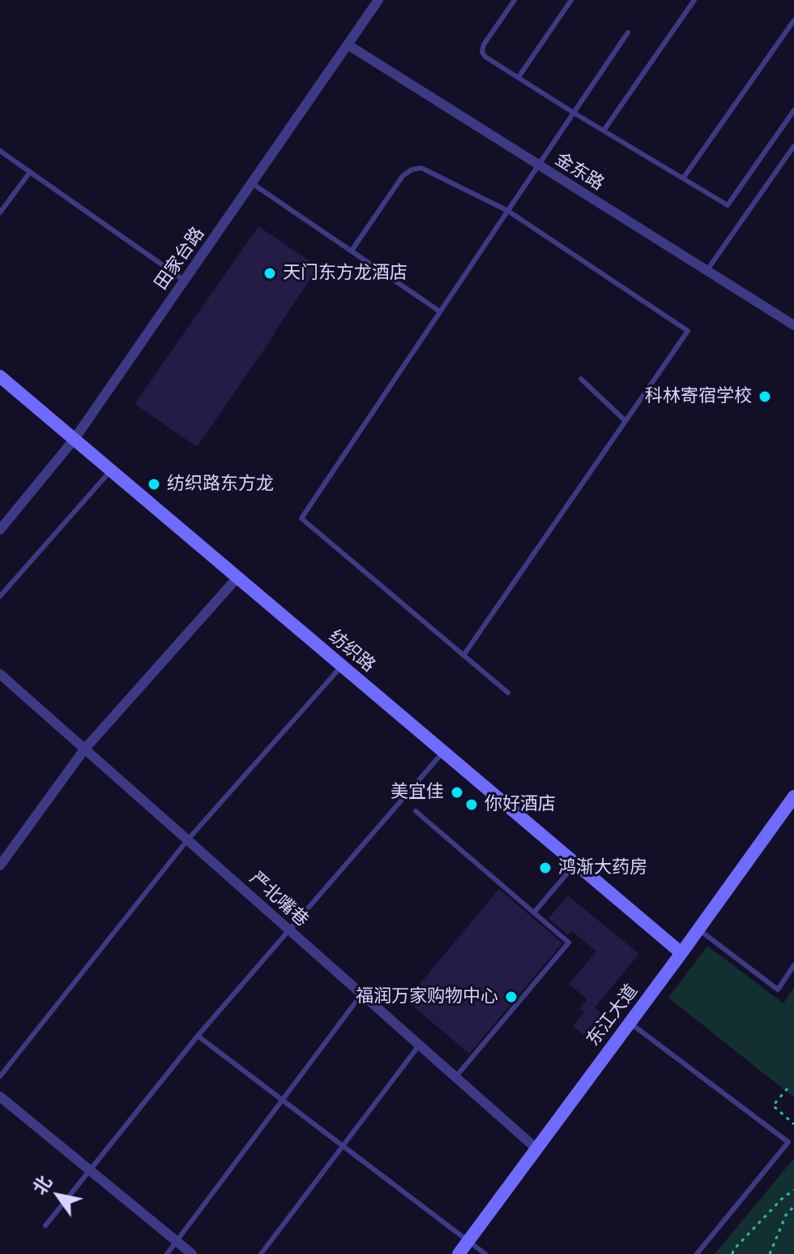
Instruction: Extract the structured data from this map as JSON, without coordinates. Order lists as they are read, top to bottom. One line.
{"streets":{"street":["金东路","田家台路","纺织路","严北嘴巷","东江大道"]},"crossings":[["金东路","田家台路"],["田家台路","纺织路"],["纺织路","东江大道"],["严北嘴巷","东江大道"]],"places":["天门东方龙酒店","科林寄宿学校","纺织路东方龙","美宜佳","你好酒店","鸿渐大药房","福润万家购物中心"],"north":"top left"}
